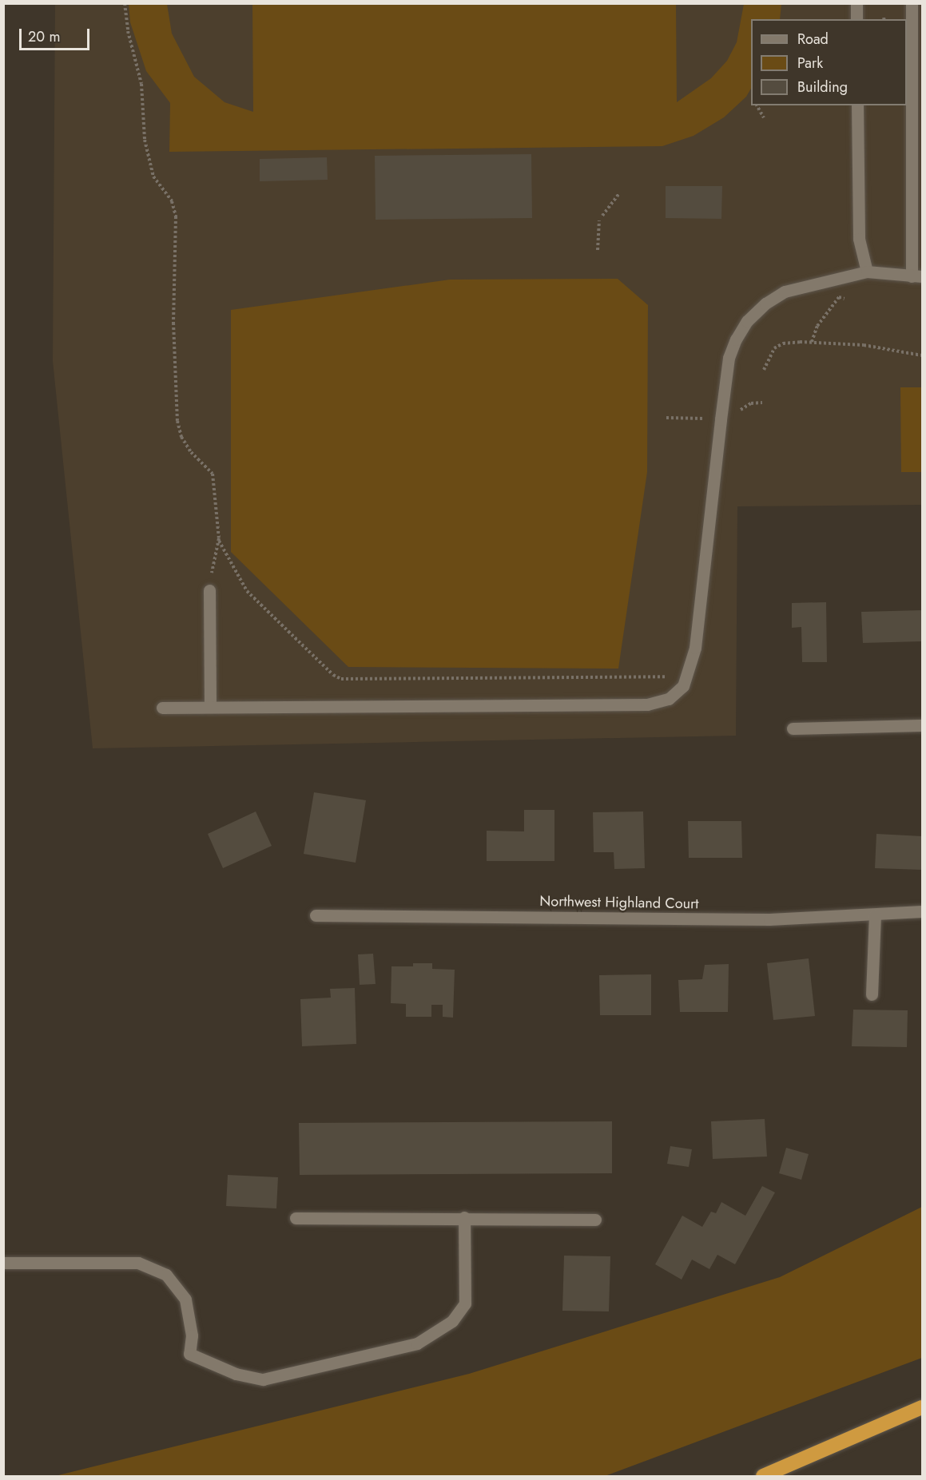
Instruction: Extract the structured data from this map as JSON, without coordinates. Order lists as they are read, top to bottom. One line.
{"streets":{"street":["Northwest Highland Court"]},"legend":["Road","Park","Building"],"scale_bar":"20 m"}
